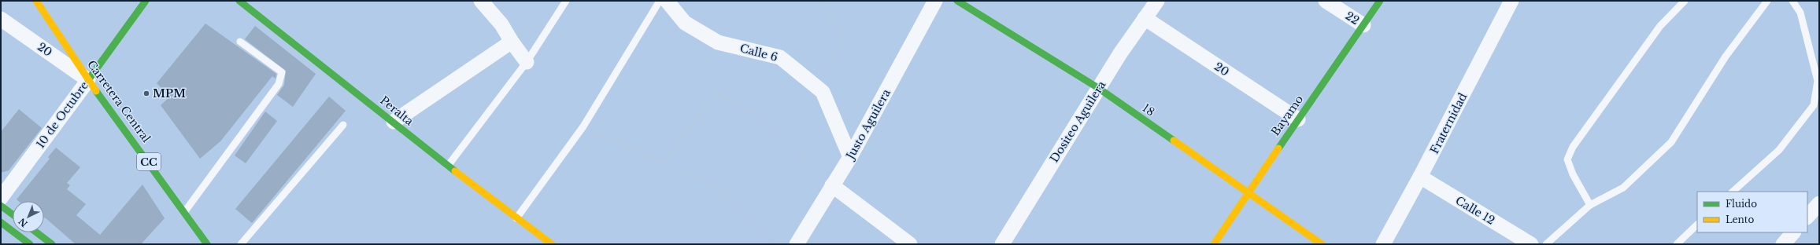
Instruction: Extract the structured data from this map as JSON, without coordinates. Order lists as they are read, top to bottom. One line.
{"streets":{"street":["22","20","Calle 6","Carretera Central","18","Peralta","10 de Octubre","Bayamo","Dositeo Aguilera","Fraternidad","Justo Aguilera","CC","Calle 12"]},"crossings":[["22","Bayamo"],["20","Carretera Central"],["20","10 de Octubre"],["20","Bayamo"],["20","Dositeo Aguilera"],["Calle 6","Justo Aguilera"],["Carretera Central","10 de Octubre"],["18","Bayamo"],["18","Dositeo Aguilera"],["Fraternidad","Calle 12"]],"places":["MPM"],"legend":["Fluido","Lento"],"north":"bottom left"}
